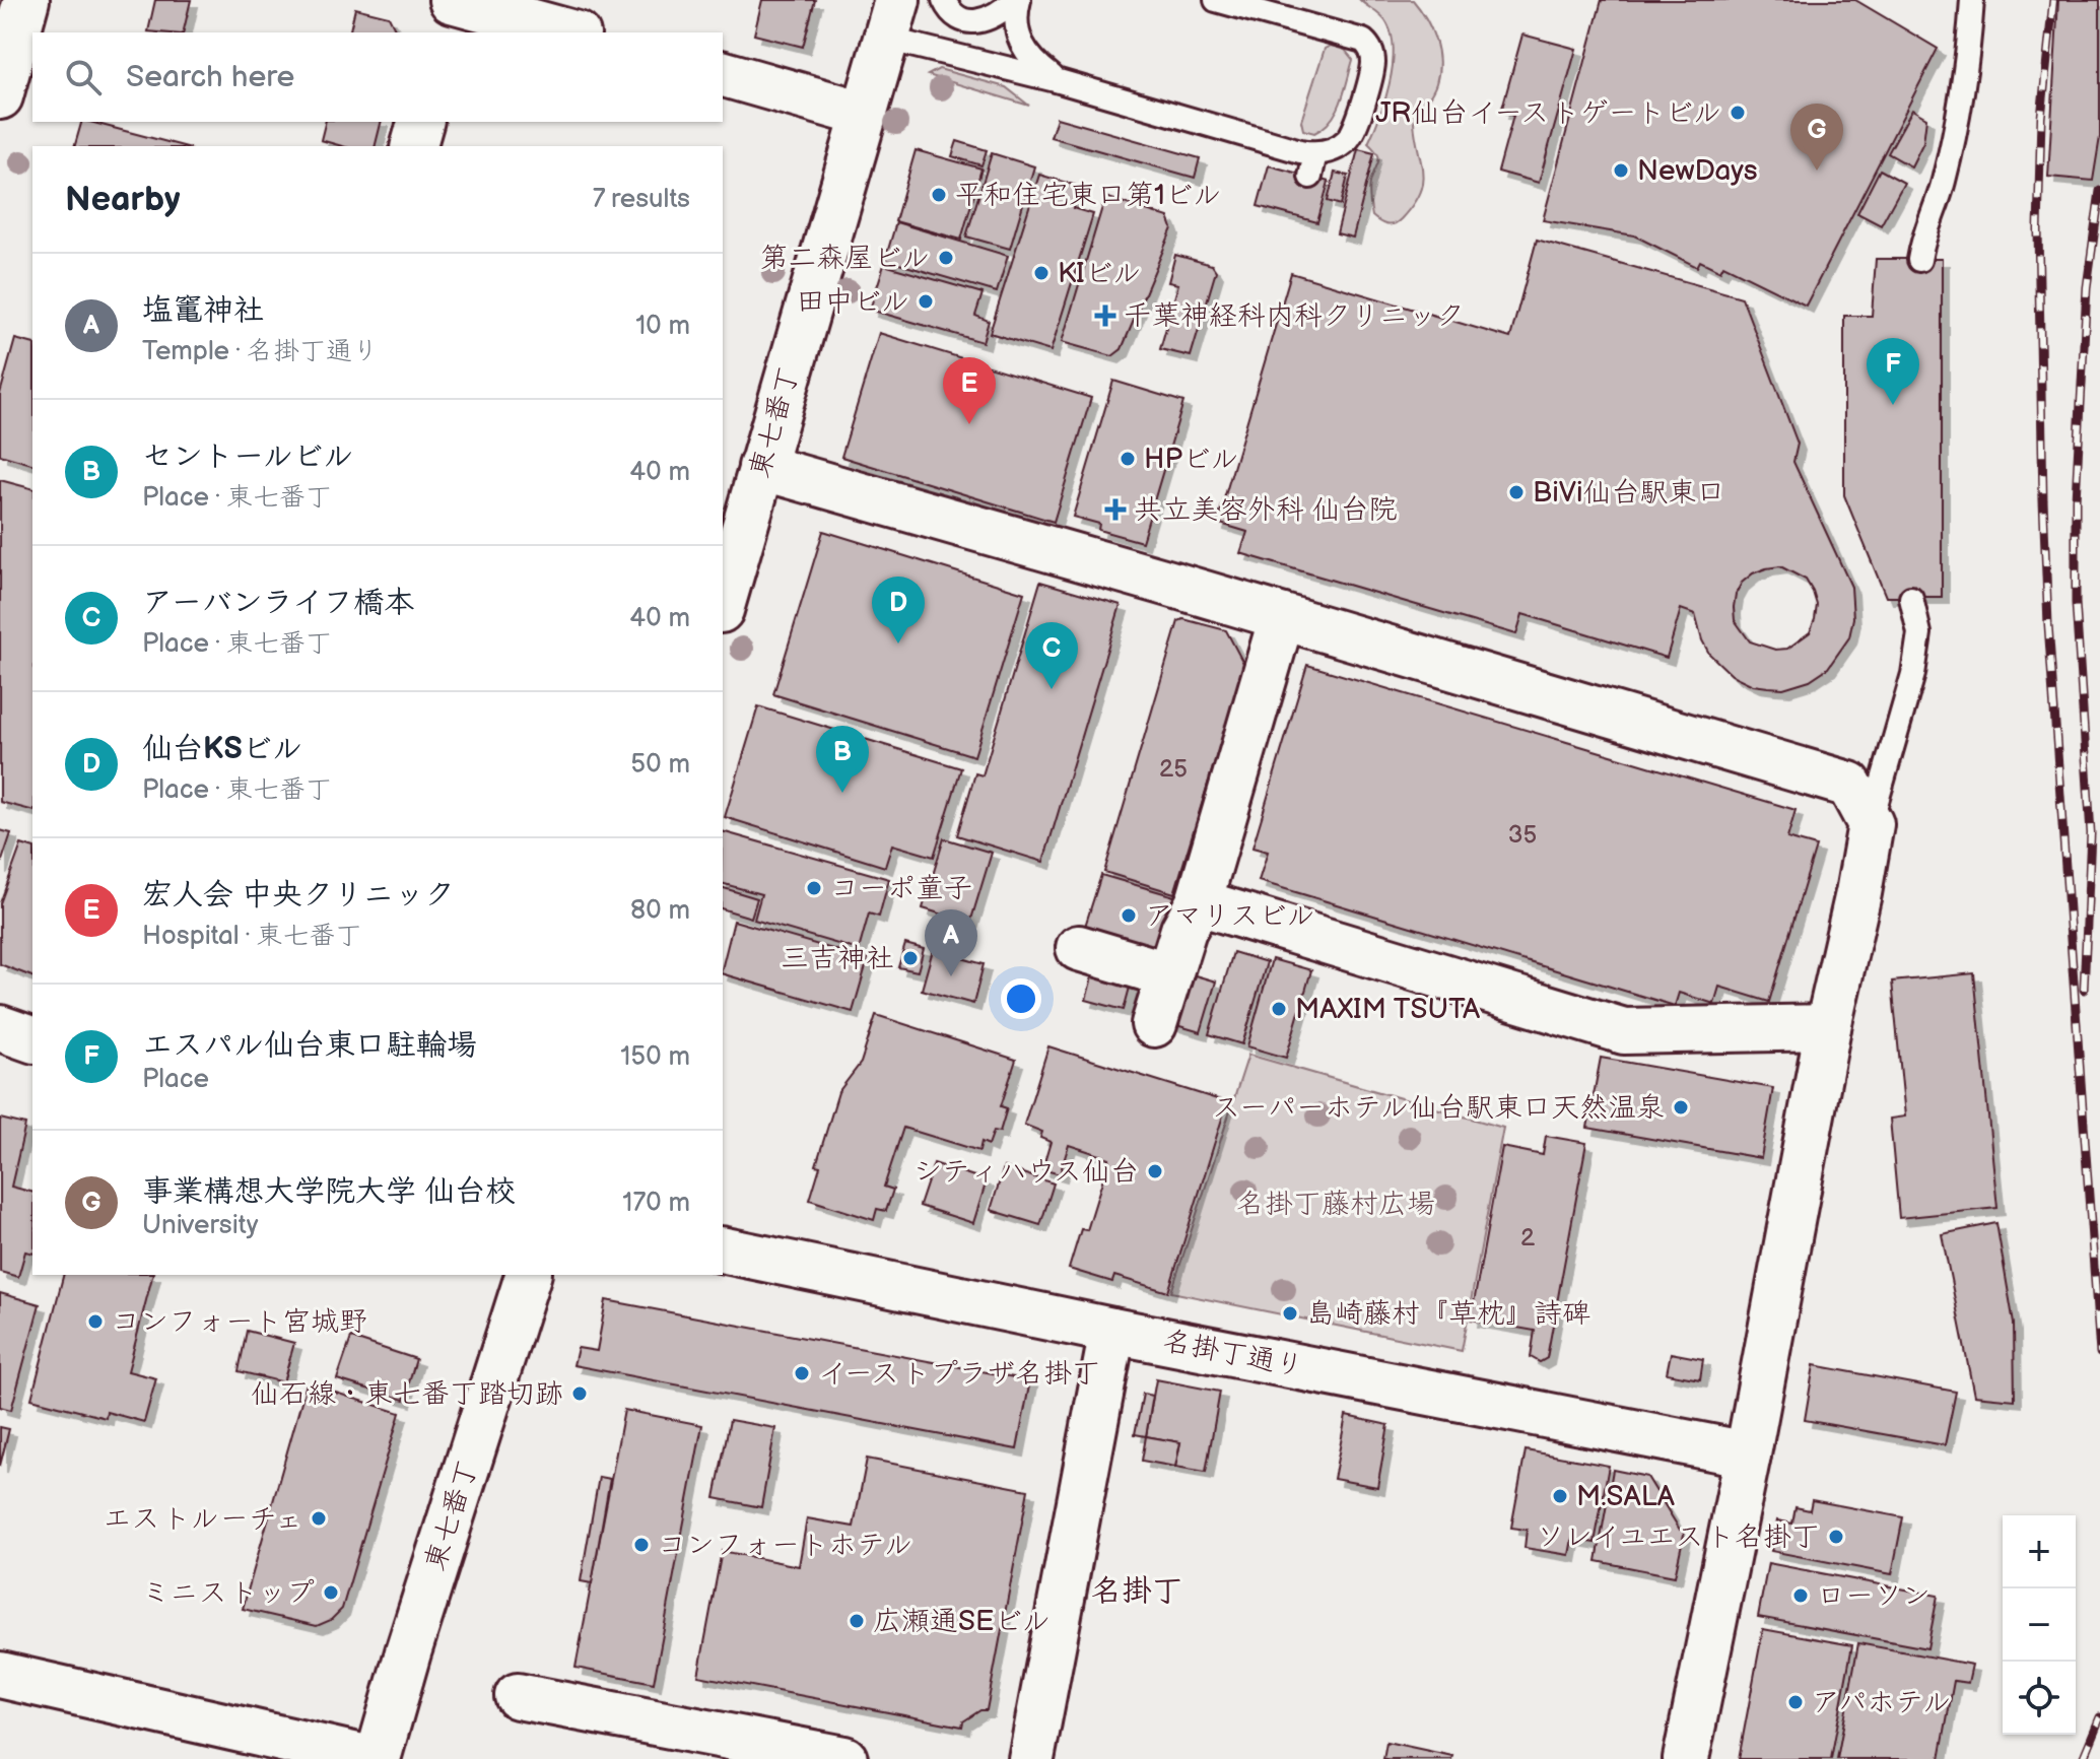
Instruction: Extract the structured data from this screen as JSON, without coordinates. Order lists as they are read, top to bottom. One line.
{"streets":{"street":["東七番丁","名掛丁通り"]},"districts":["名掛丁"],"parks":["名掛丁藤村広場"],"places":{"other":["JR仙台イーストゲートビル","NewDays","平和住宅東口第1ビル","第二森屋ビル","KIビル","田中ビル","HPビル","BiVi仙台駅東口","コーポ童子","アマリスビル","三吉神社","MAXIM TSUTA","スーパーホテル仙台駅東口天然温泉","シティハウス仙台","島崎藤村『草枕』詩碑","コンフォート宮城野","イーストプラザ名掛丁","仙石線・東七番丁踏切跡","M.SALA","エストルーチェ","ソレイユエスト名掛丁","コンフォートホテル","ミニストップ","ローソン","広瀬通SEビル","アパホテル"],"health":["千葉神経科内科クリニック","共立美容外科 仙台院"]},"house_numbers":["25","35","2"],"page":{"search":"Search here","pins":["G","F","E","D","C","B","A"],"heading":["Nearby","7 results"],"list":[{"mark":"A","name":"塩竃神社","note":"Temple · 名掛丁通り","value":"10 m"},{"mark":"B","name":"セントールビル","note":"Place · 東七番丁","value":"40 m"},{"mark":"C","name":"アーバンライフ橋本","note":"Place · 東七番丁","value":"40 m"},{"mark":"D","name":"仙台KSビル","note":"Place · 東七番丁","value":"50 m"},{"mark":"E","name":"宏人会 中央クリニック","note":"Hospital · 東七番丁","value":"80 m"},{"mark":"F","name":"エスパル仙台東口駐輪場","note":"Place","value":"150 m"},{"mark":"G","name":"事業構想大学院大学 仙台校","note":"University","value":"170 m"}],"map_buttons":["+","−"]}}
